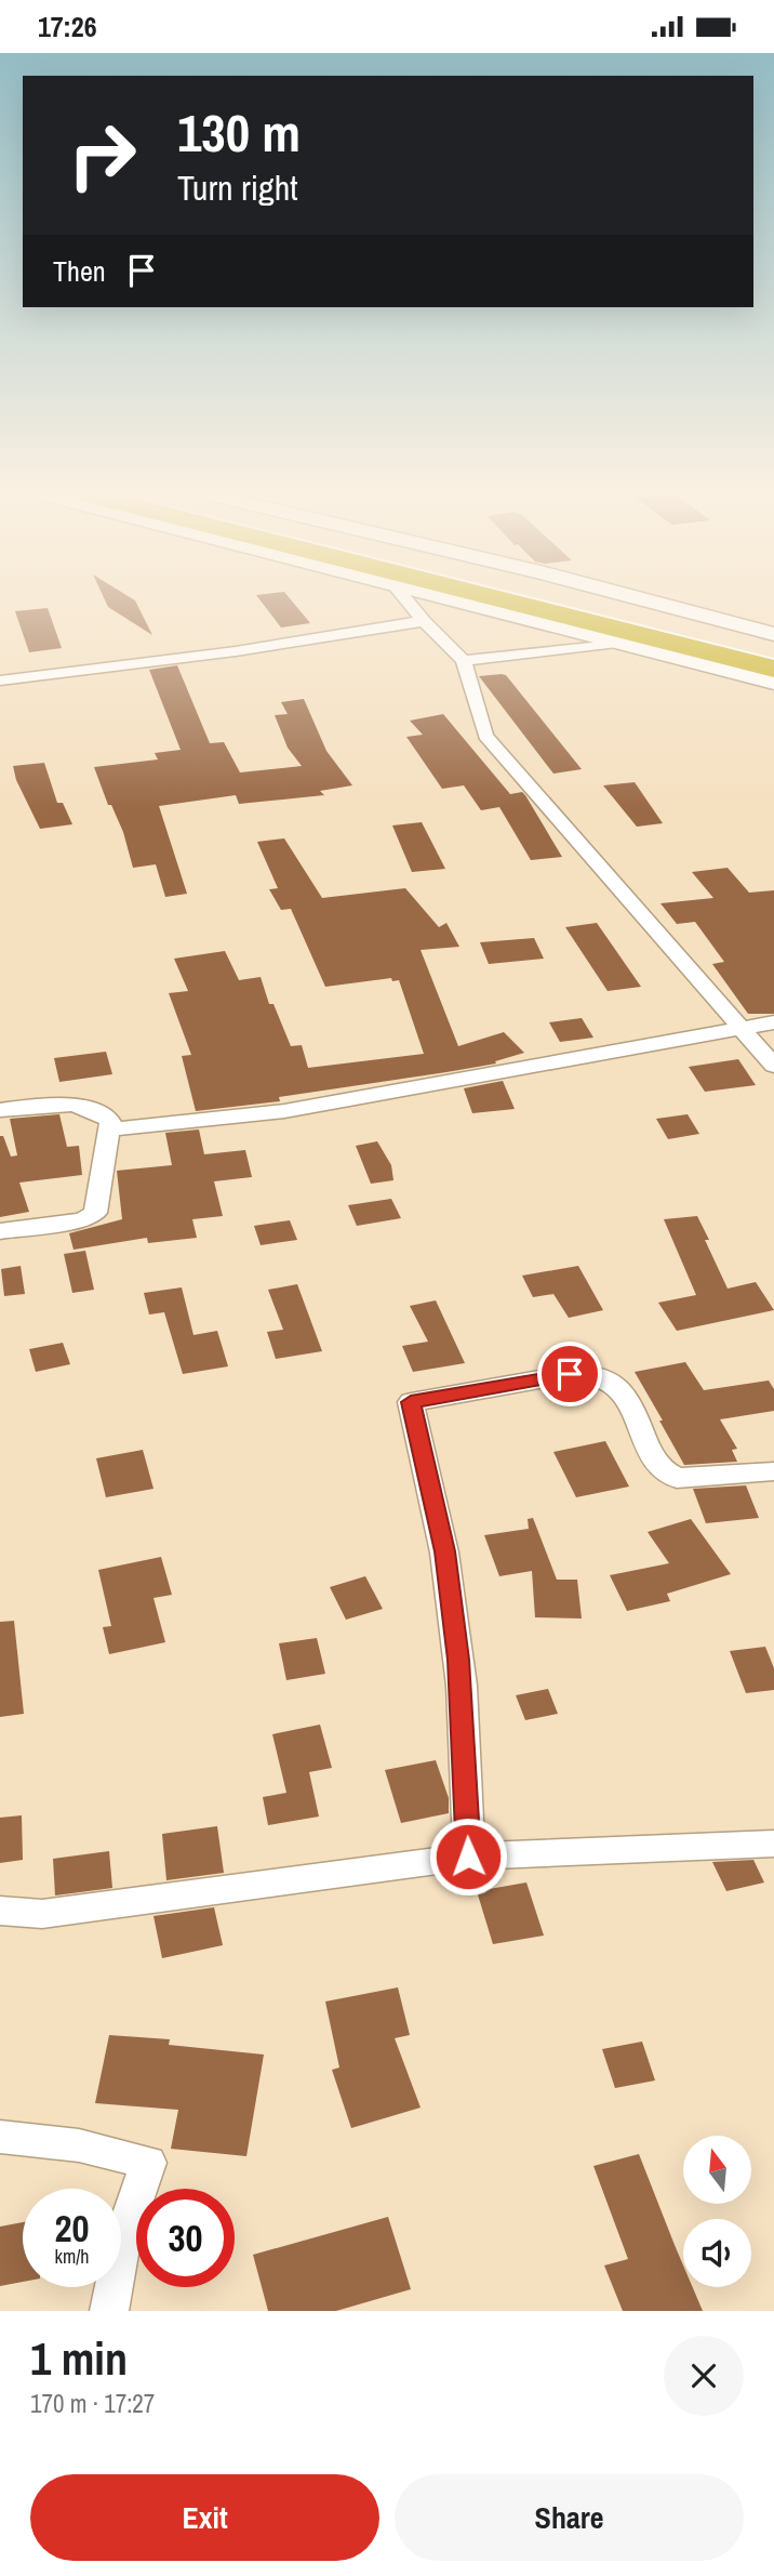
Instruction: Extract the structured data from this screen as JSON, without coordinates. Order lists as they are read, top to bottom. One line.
{"north":"top","page":{"status":"17:26","turn":["130 m","Turn right"],"then":"Then","speed":"20 km/h","limit":"30","heading":["1 min","170 m · 17:27"],"buttons":["Exit","Share"]}}
